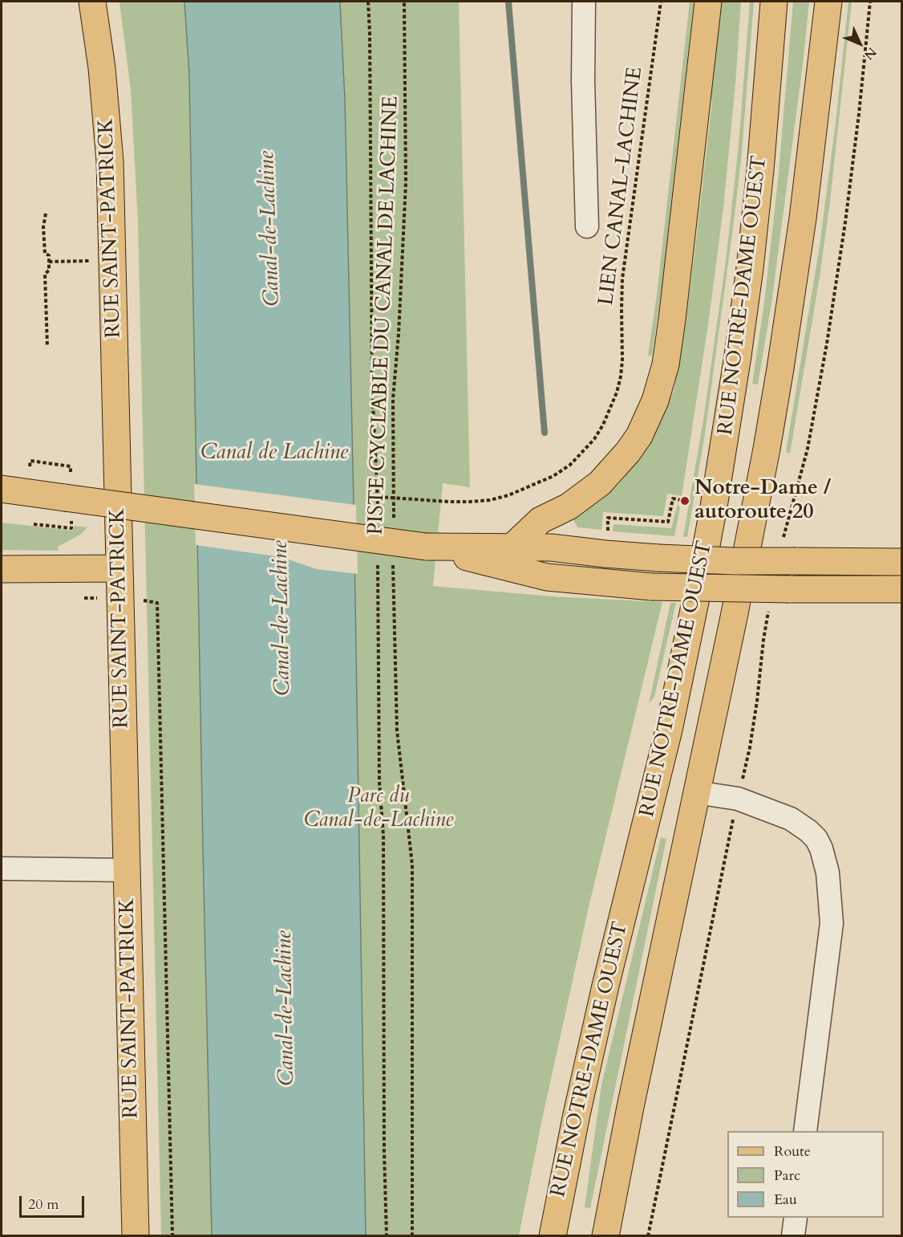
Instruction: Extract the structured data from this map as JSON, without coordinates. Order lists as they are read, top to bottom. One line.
{"streets":{"main road":["RUE SAINT-PATRICK","RUE NOTRE-DAME OUEST"],"path":["LIEN CANAL-LACHINE","PISTE CYCLABLE DU CANAL DE LACHINE"]},"crossings":[["LIEN CANAL-LACHINE","PISTE CYCLABLE DU CANAL DE LACHINE"]],"water":["Canal-de-Lachine","Canal de Lachine"],"parks":["Parc du Canal-de-Lachine"],"places":["Notre-Dame / autoroute 20"],"legend":["Route","Parc","Eau"],"scale_bar":"20 m","north":"bottom right"}
